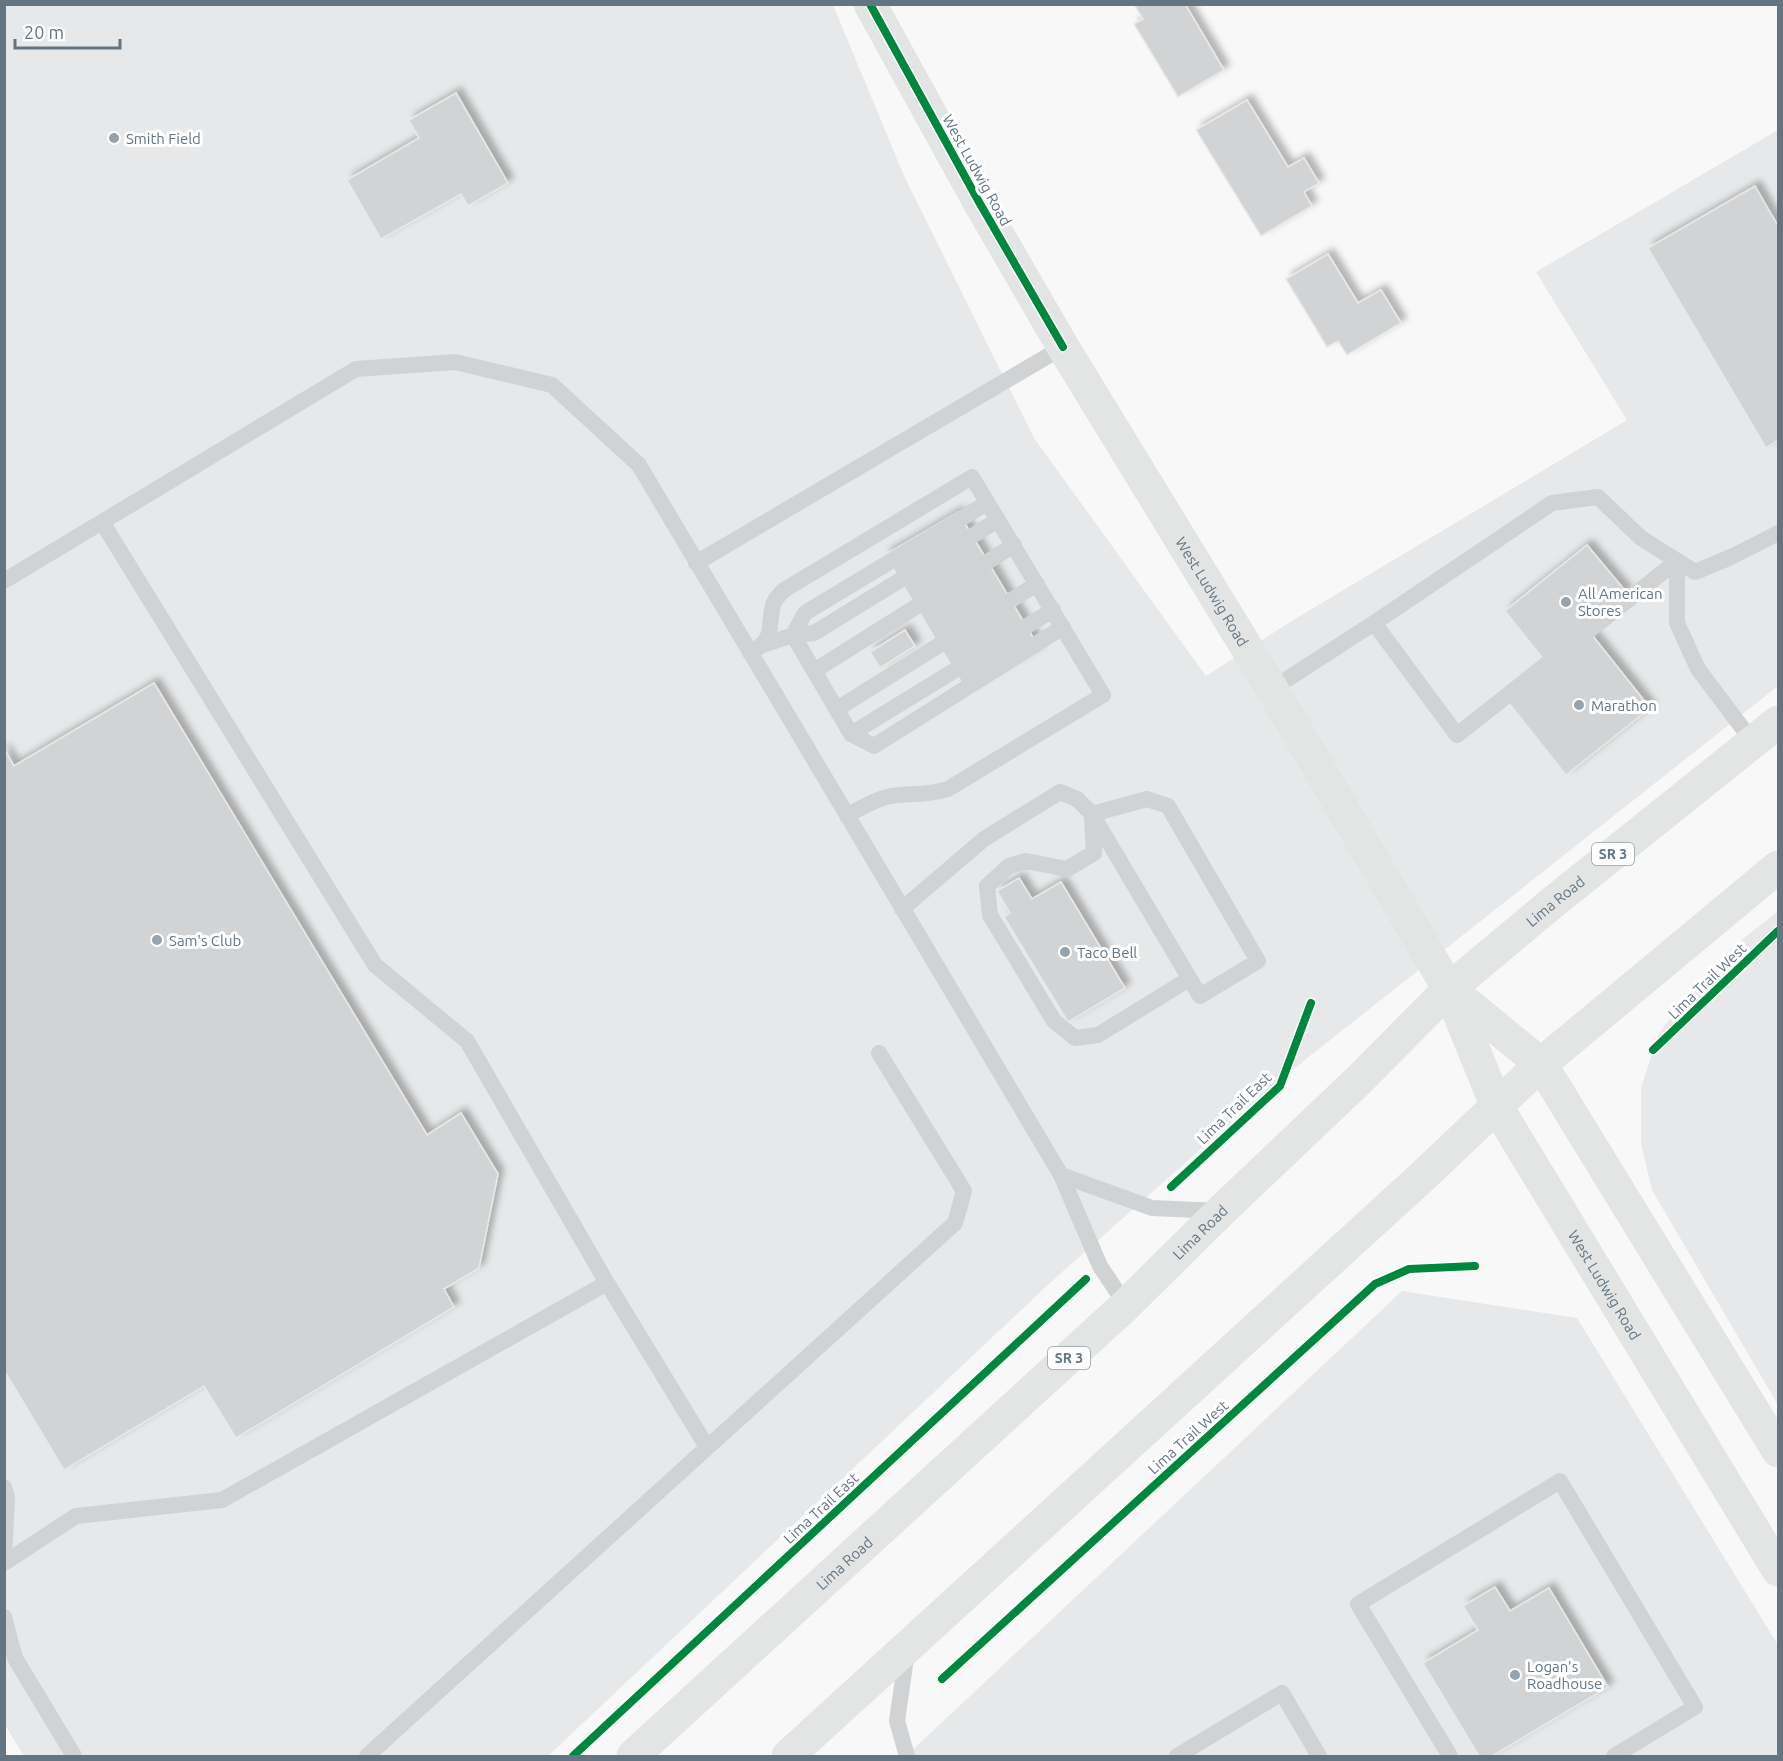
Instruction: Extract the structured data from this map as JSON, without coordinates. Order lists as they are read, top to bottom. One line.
{"streets":{"main road":["West Ludwig Road","SR 3","Lima Road"],"cycle path":["Lima Trail West","Lima Trail East"]},"crossings":[["West Ludwig Road","Lima Road"]],"places":["Smith Field","All American Stores","Marathon","Sam's Club","Taco Bell","Logan's Roadhouse"],"scale_bar":"20 m"}
